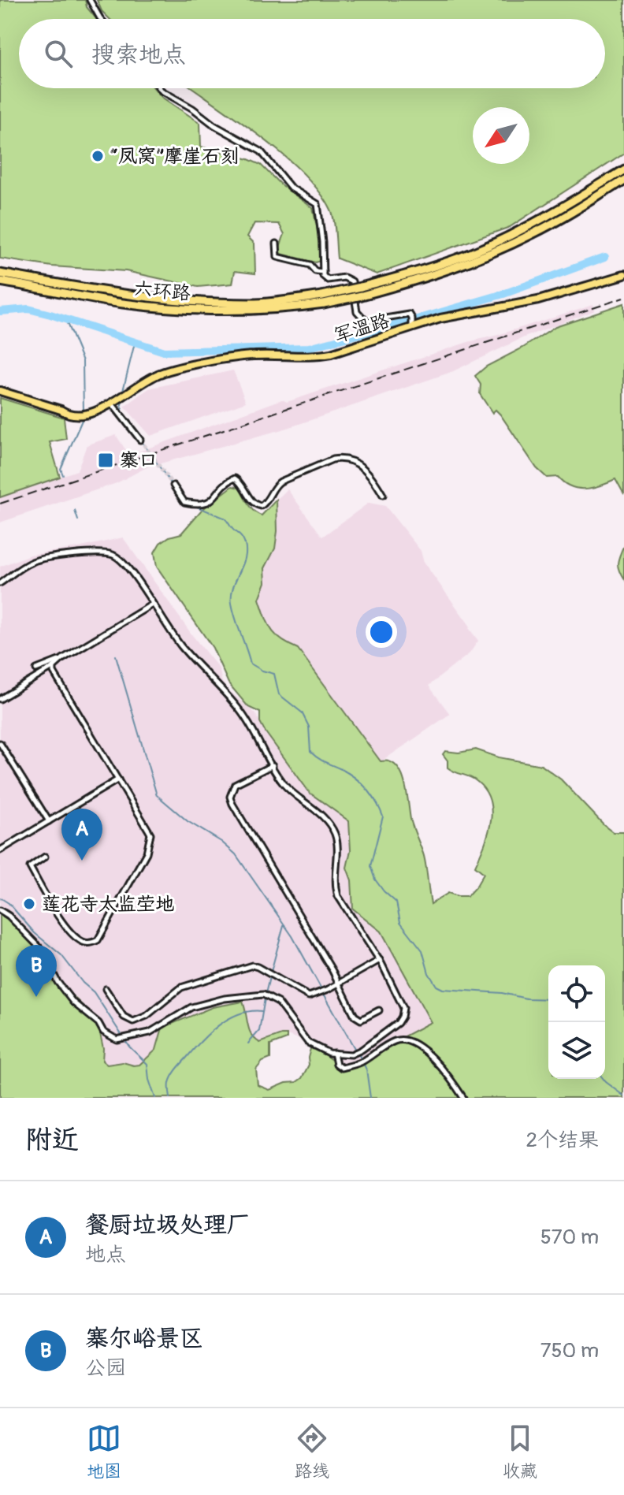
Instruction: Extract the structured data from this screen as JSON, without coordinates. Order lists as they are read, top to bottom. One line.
{"streets":{"highway":["六环路"],"main road":["军温路"]},"places":{"other":["“凤窝”摩崖石刻","莲花寺太监茔地"],"transit":["寨口"]},"north":"bottom left","page":{"search":"搜索地点","pins":["A","B"],"heading":["附近","2个结果"],"list":[{"mark":"A","name":"餐厨垃圾处理厂","note":"地点","value":"570 m"},{"mark":"B","name":"寨尔峪景区","note":"公园","value":"750 m"}],"nav":["地图","路线","收藏"]}}
